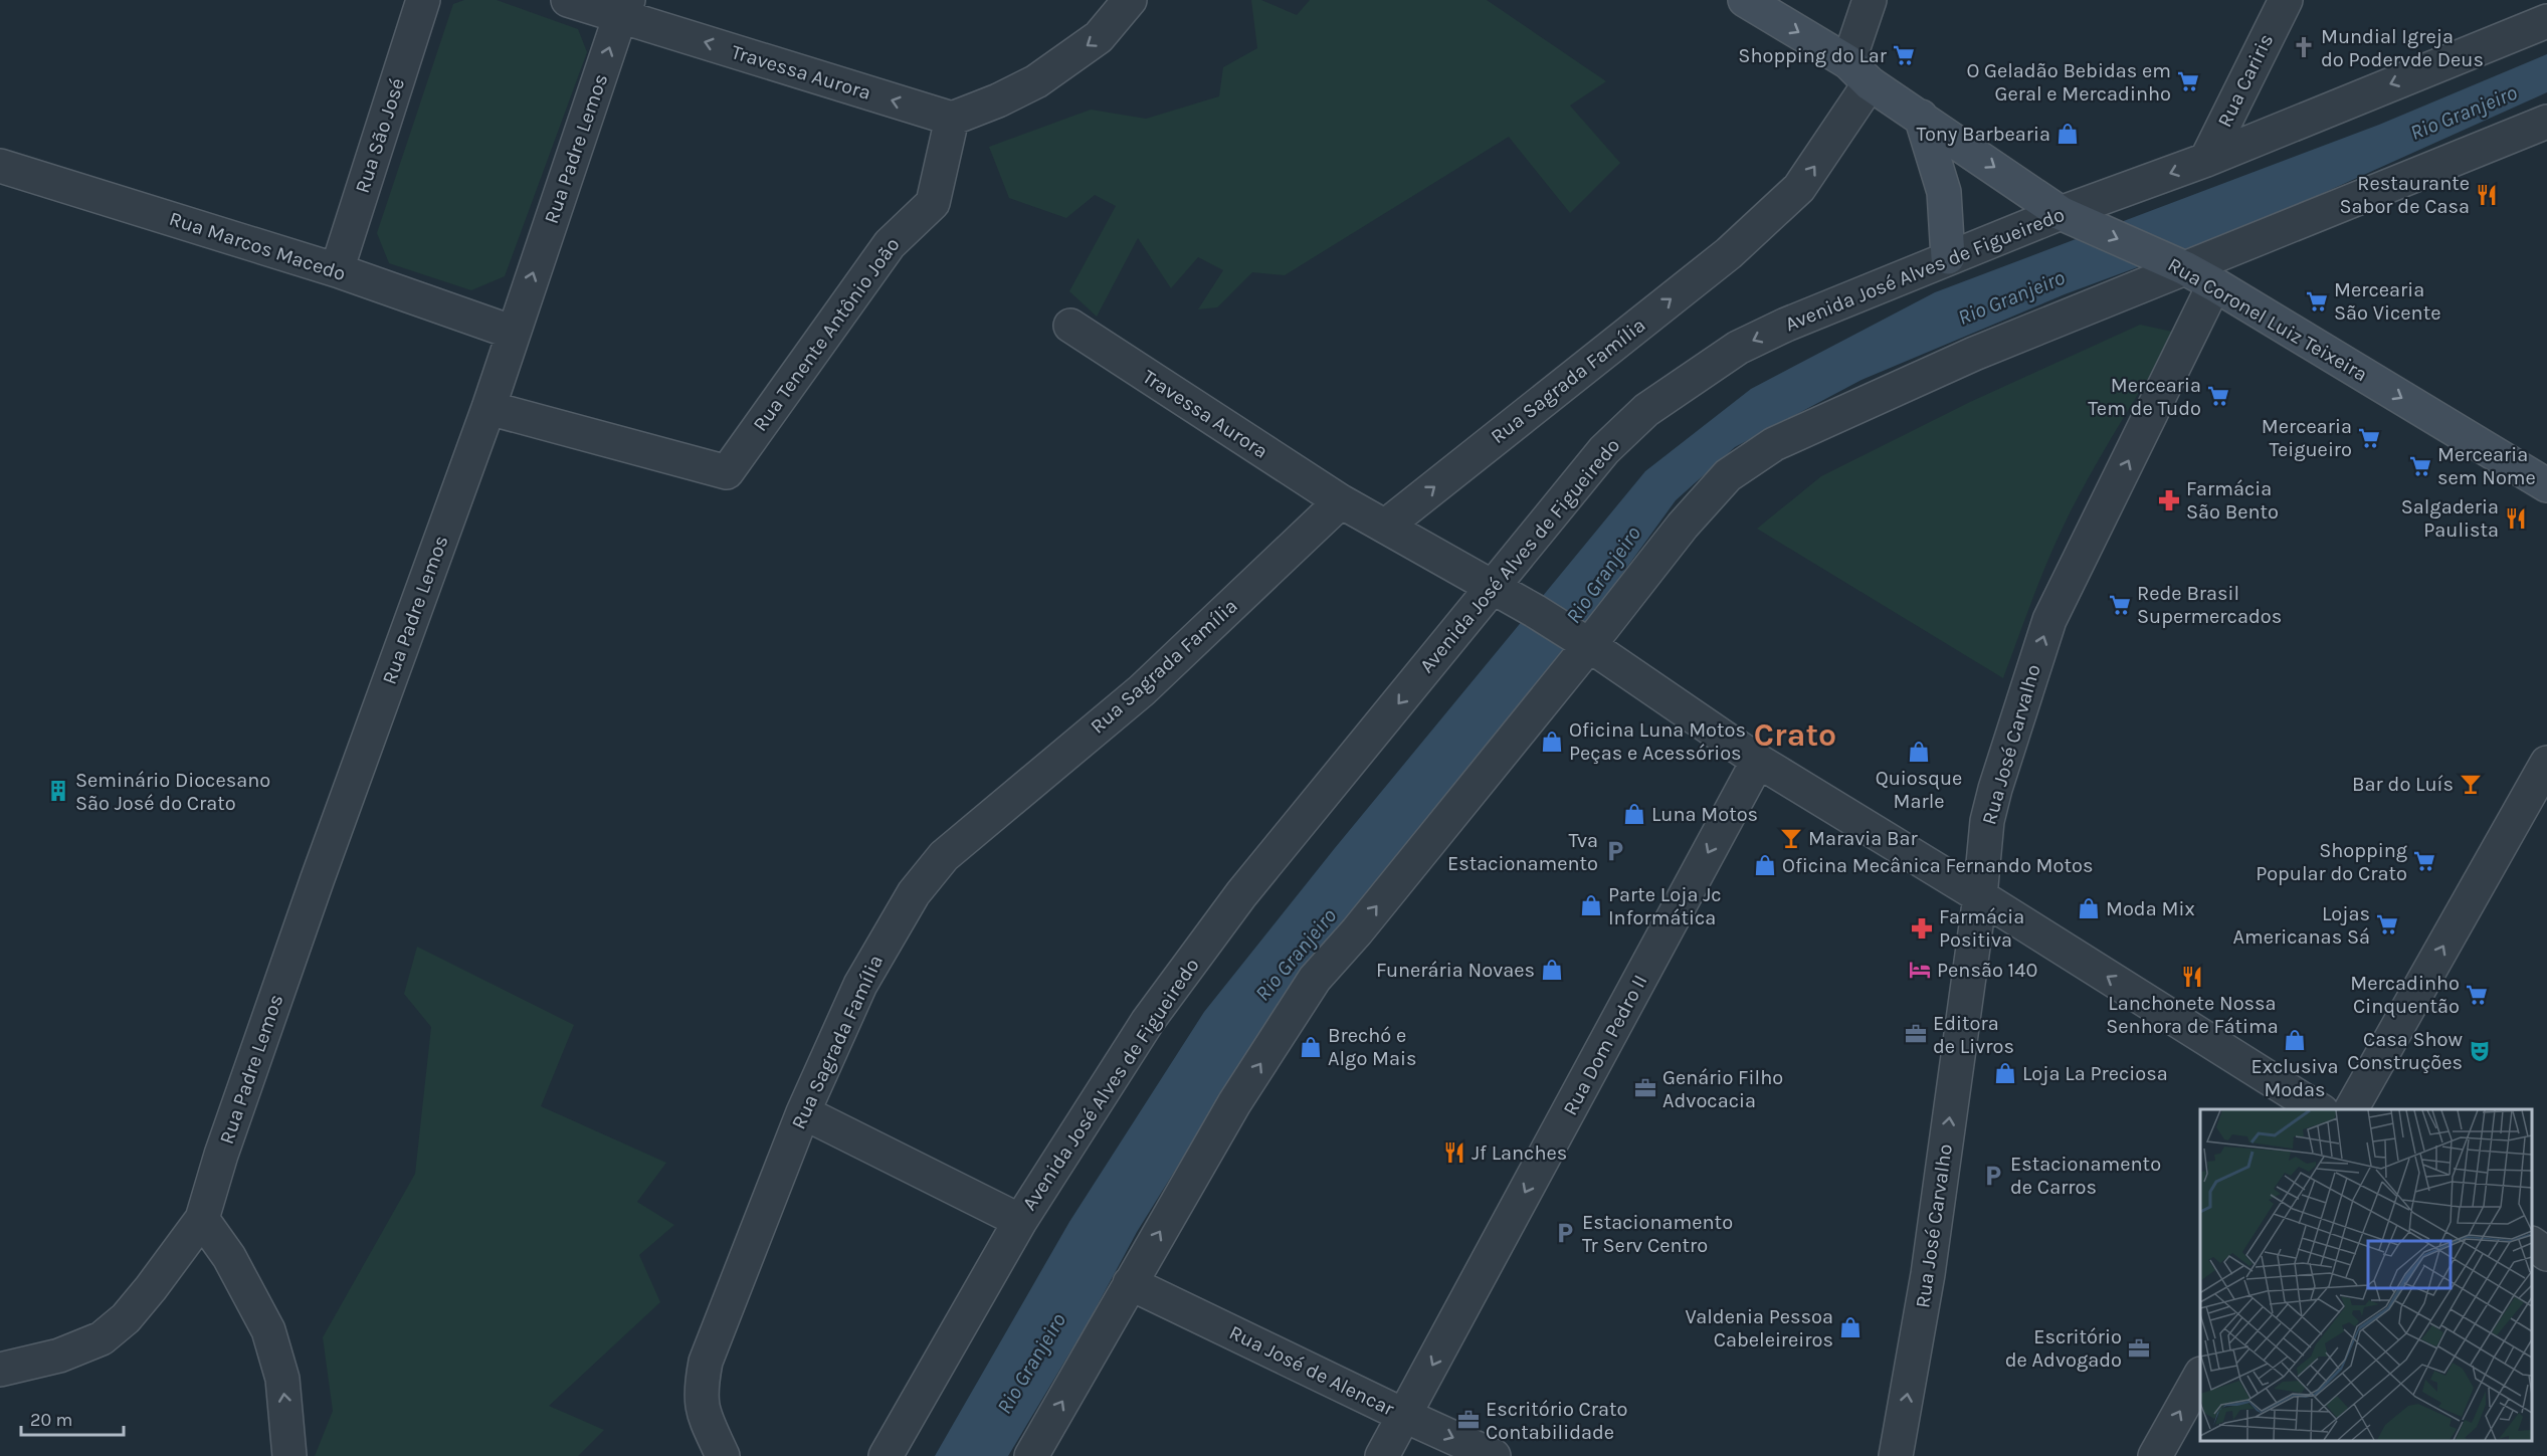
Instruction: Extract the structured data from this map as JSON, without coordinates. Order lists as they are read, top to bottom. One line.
{"streets":{"main road":["Rua Coronel Luiz Teixeira"],"street":["Travessa Aurora","Rua Cariris","Rua São José","Rua Padre Lemos","Rua Marcos Macedo","Avenida José Alves de Figueiredo","Rua Tenente Antônio João","Rua Sagrada Família","Rua José Carvalho","Rua Dom Pedro II","Rua José de Alencar"]},"crossings":[["Travessa Aurora","Rua Padre Lemos"],["Travessa Aurora","Rua Tenente Antônio João"],["Travessa Aurora","Rua Sagrada Família"],["Rua Cariris","Avenida José Alves de Figueiredo"],["Rua São José","Rua Marcos Macedo"],["Rua Padre Lemos","Rua Marcos Macedo"],["Rua Padre Lemos","Rua Tenente Antônio João"],["Avenida José Alves de Figueiredo","Rua Coronel Luiz Teixeira"],["Rua Coronel Luiz Teixeira","Rua Sagrada Família"],["Rua Coronel Luiz Teixeira","Rua José Carvalho"],["Rua Dom Pedro II","Rua José de Alencar"]],"one_way":["Travessa Aurora","Rua Coronel Luiz Teixeira","Rua José Carvalho"],"districts":["Crato"],"water":["Rio Granjeiro"],"places":{"church":["Mundial Igreja do Podervde Deus"],"supermarket":["Shopping do Lar","O Geladão Bebidas em Geral e Mercadinho","Mercearia São Vicente","Mercearia Tem de Tudo","Mercearia Teigueiro","Mercearia sem Nome","Rede Brasil Supermercados","Shopping Popular do Crato","Lojas Americanas Sá","Mercadinho Cinquentão"],"shop":["Tony Barbearia","Oficina Luna Motos Peças e Acessórios","Quiosque Marle","Luna Motos","Oficina Mecânica Fernando Motos","Parte Loja Jc Informática","Moda Mix","Funerária Novaes","Exclusiva Modas","Brechó e Algo Mais","Loja La Preciosa","Valdenia Pessoa Cabeleireiros"],"restaurant":["Restaurante Sabor de Casa","Salgaderia Paulista","Lanchonete Nossa Senhora de Fátima","Jf Lanches"],"pharmacy":["Farmácia São Bento","Farmácia Positiva"],"bar":["Bar do Luís","Maravia Bar"],"building":["Seminário Diocesano São José do Crato"],"parking":["Tva Estacionamento","Estacionamento de Carros","Estacionamento Tr Serv Centro"],"hotel":["Pensão 140"],"office":["Editora de Livros","Genário Filho Advocacia","Escritório de Advogado","Escritório Crato Contabilidade"],"theatre":["Casa Show Construções"]},"scale_bar":"20 m"}
